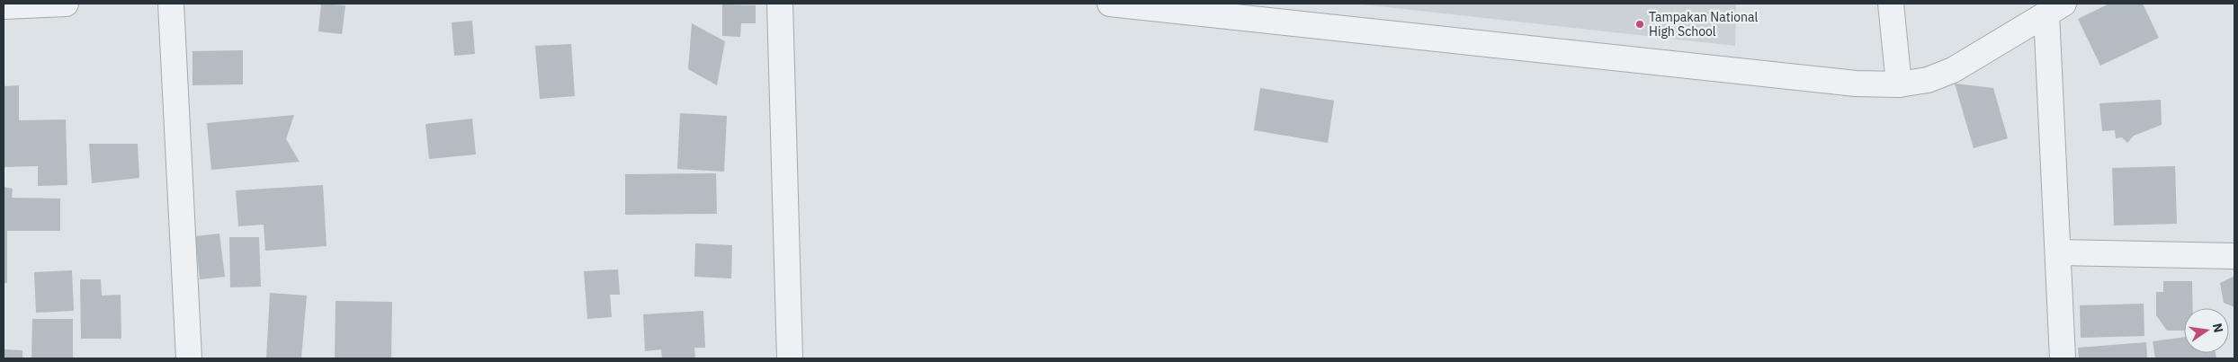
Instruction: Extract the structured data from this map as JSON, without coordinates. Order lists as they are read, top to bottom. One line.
{"places":["Tampakan National High School"],"north":"right"}
